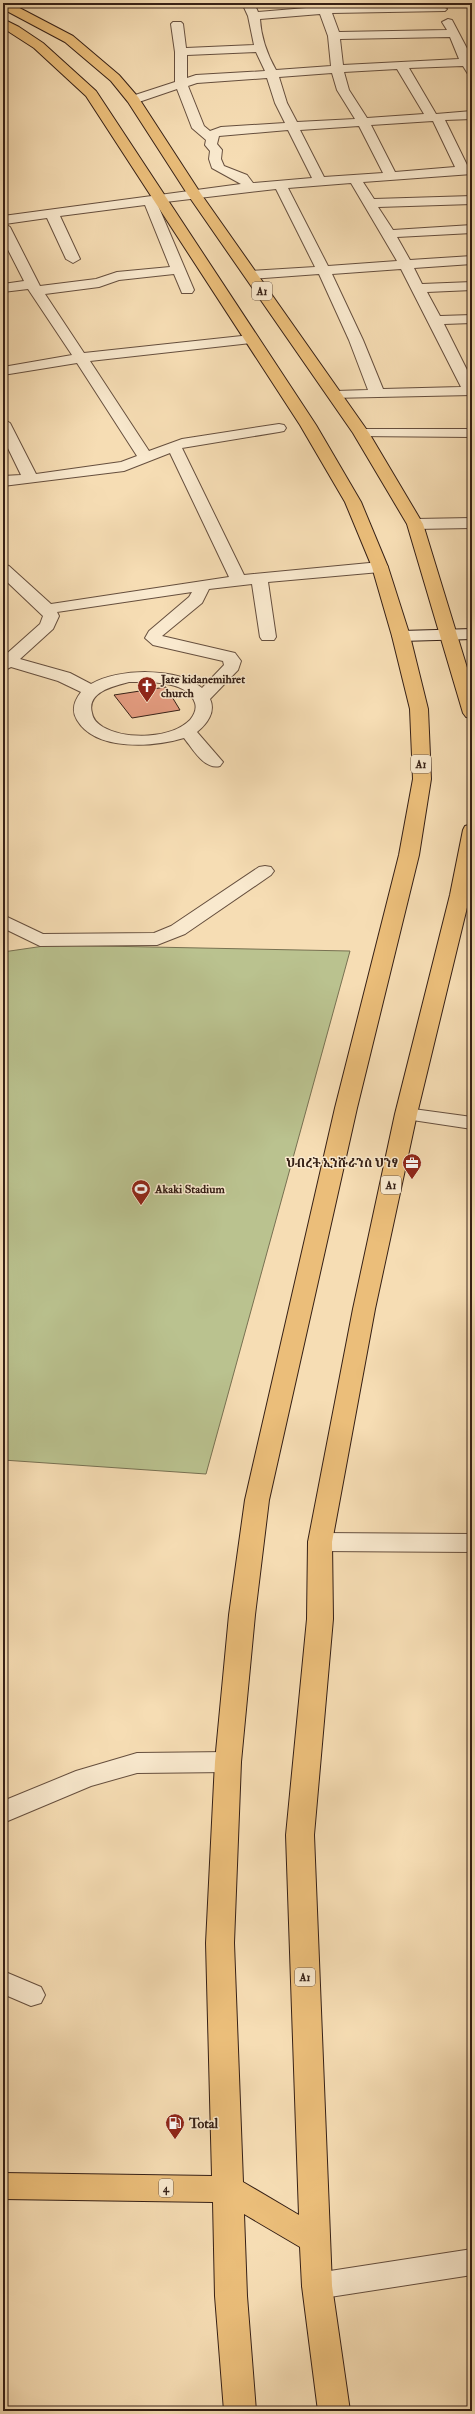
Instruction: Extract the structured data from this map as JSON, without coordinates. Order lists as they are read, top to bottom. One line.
{"streets":{"main road":["A1","4"]},"crossings":[["A1","4"]],"places":{"church":["Jate kidanemihret church"],"office":["ህብረት ኢንሹራንስ ህንፃ"],"sports":["Akaki Stadium"],"fuel station":["Total"]}}
